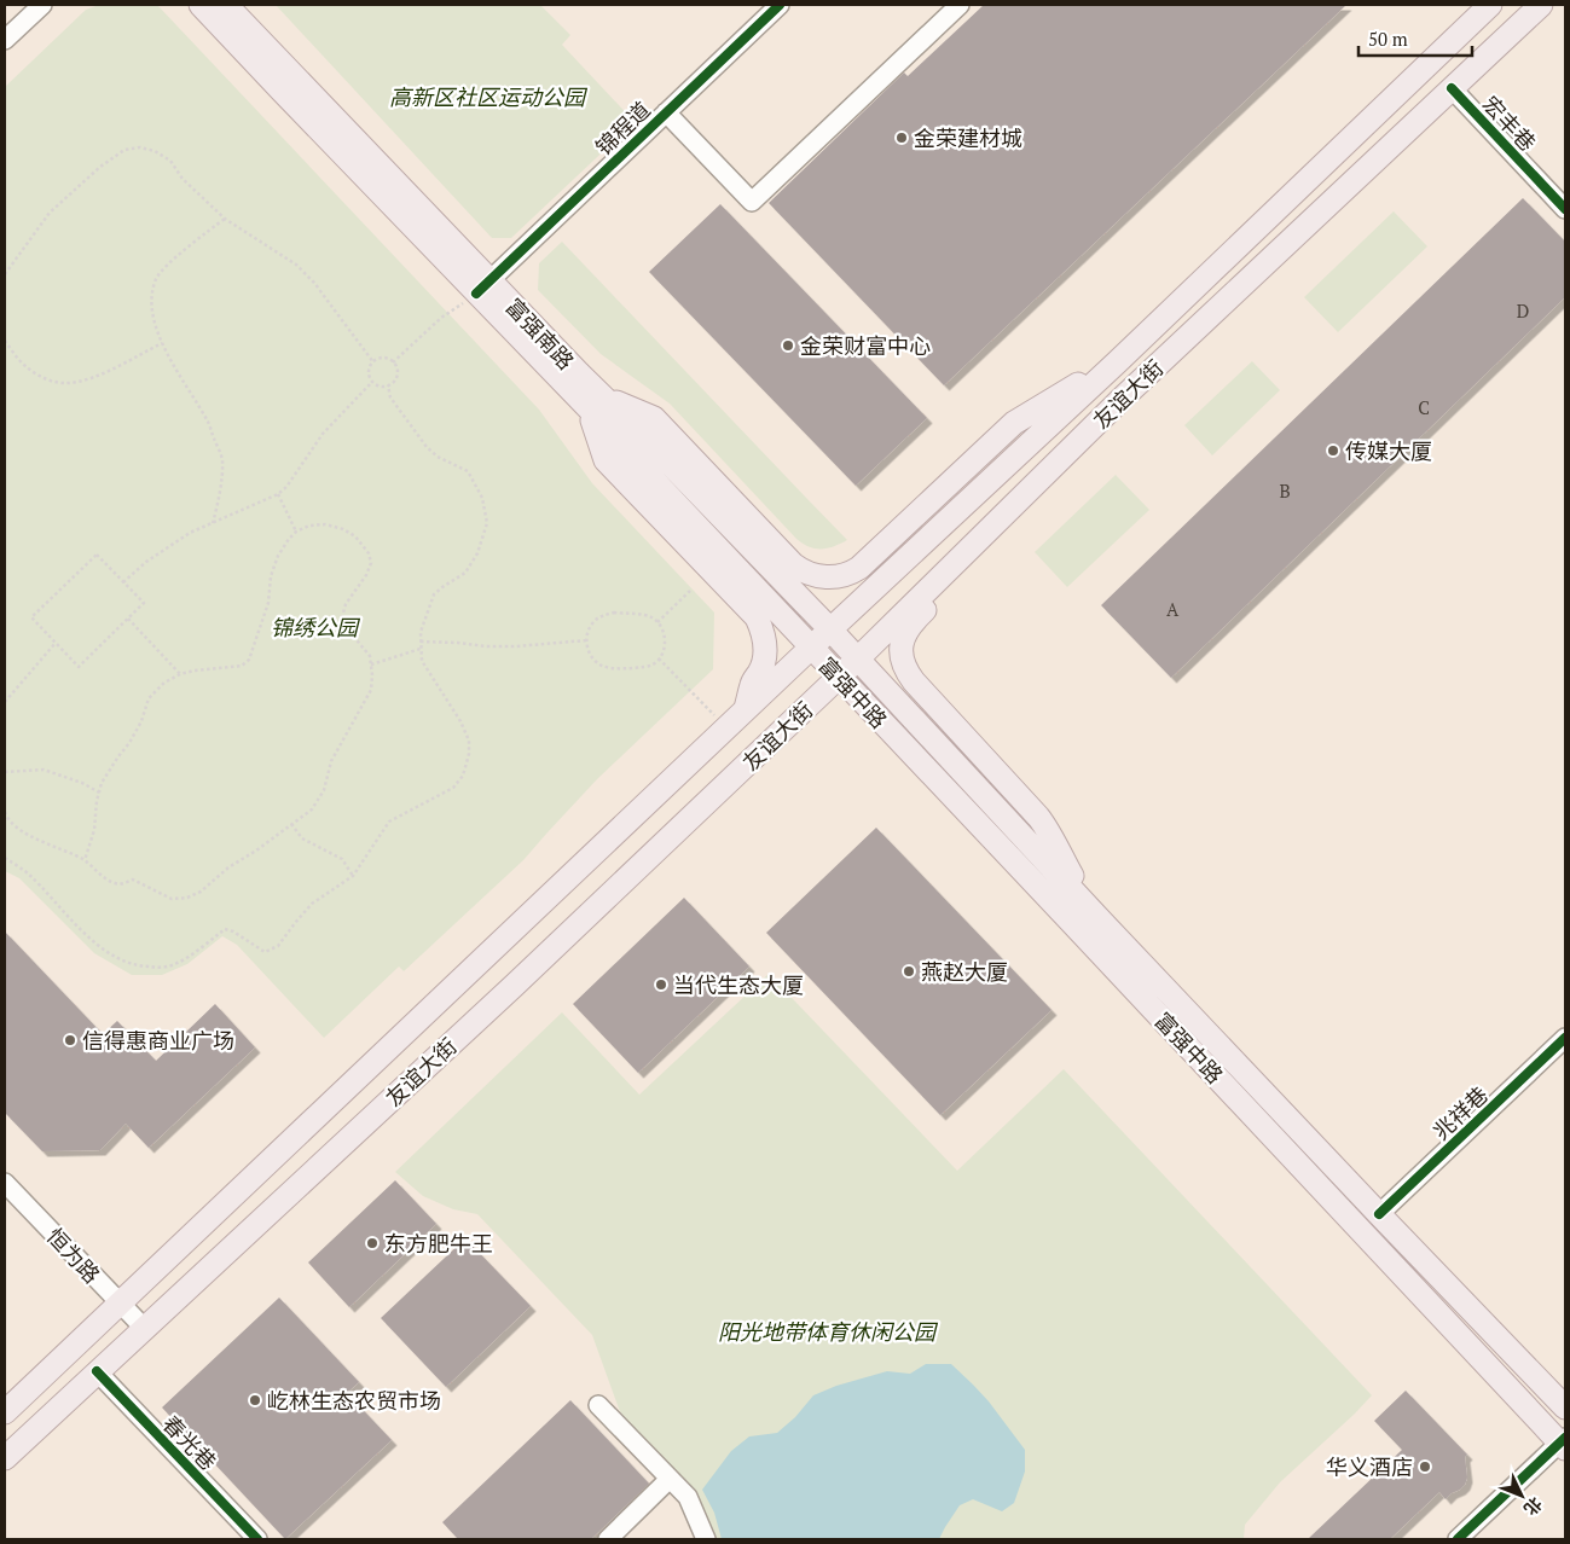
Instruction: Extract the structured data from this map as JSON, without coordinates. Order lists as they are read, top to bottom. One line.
{"streets":{"main road":["富强南路","友谊大街","富强中路"],"street":["宏丰巷","锦程道","兆祥巷","恒为路","春光巷"]},"crossings":[["宏丰巷","友谊大街"],["锦程道","富强南路"],["富强南路","友谊大街"],["富强南路","富强中路"],["友谊大街","富强中路"],["友谊大街","恒为路"],["友谊大街","春光巷"],["富强中路","兆祥巷"]],"parks":["高新区社区运动公园","锦绣公园","阳光地带体育休闲公园"],"places":["金荣建材城","金荣财富中心","传媒大厦","燕赵大厦","当代生态大厦","信得惠商业广场","东方肥牛王","屹林生态农贸市场","华义酒店"],"house_numbers":["D","C","B","A"],"scale_bar":"50 m","north":"bottom right"}
